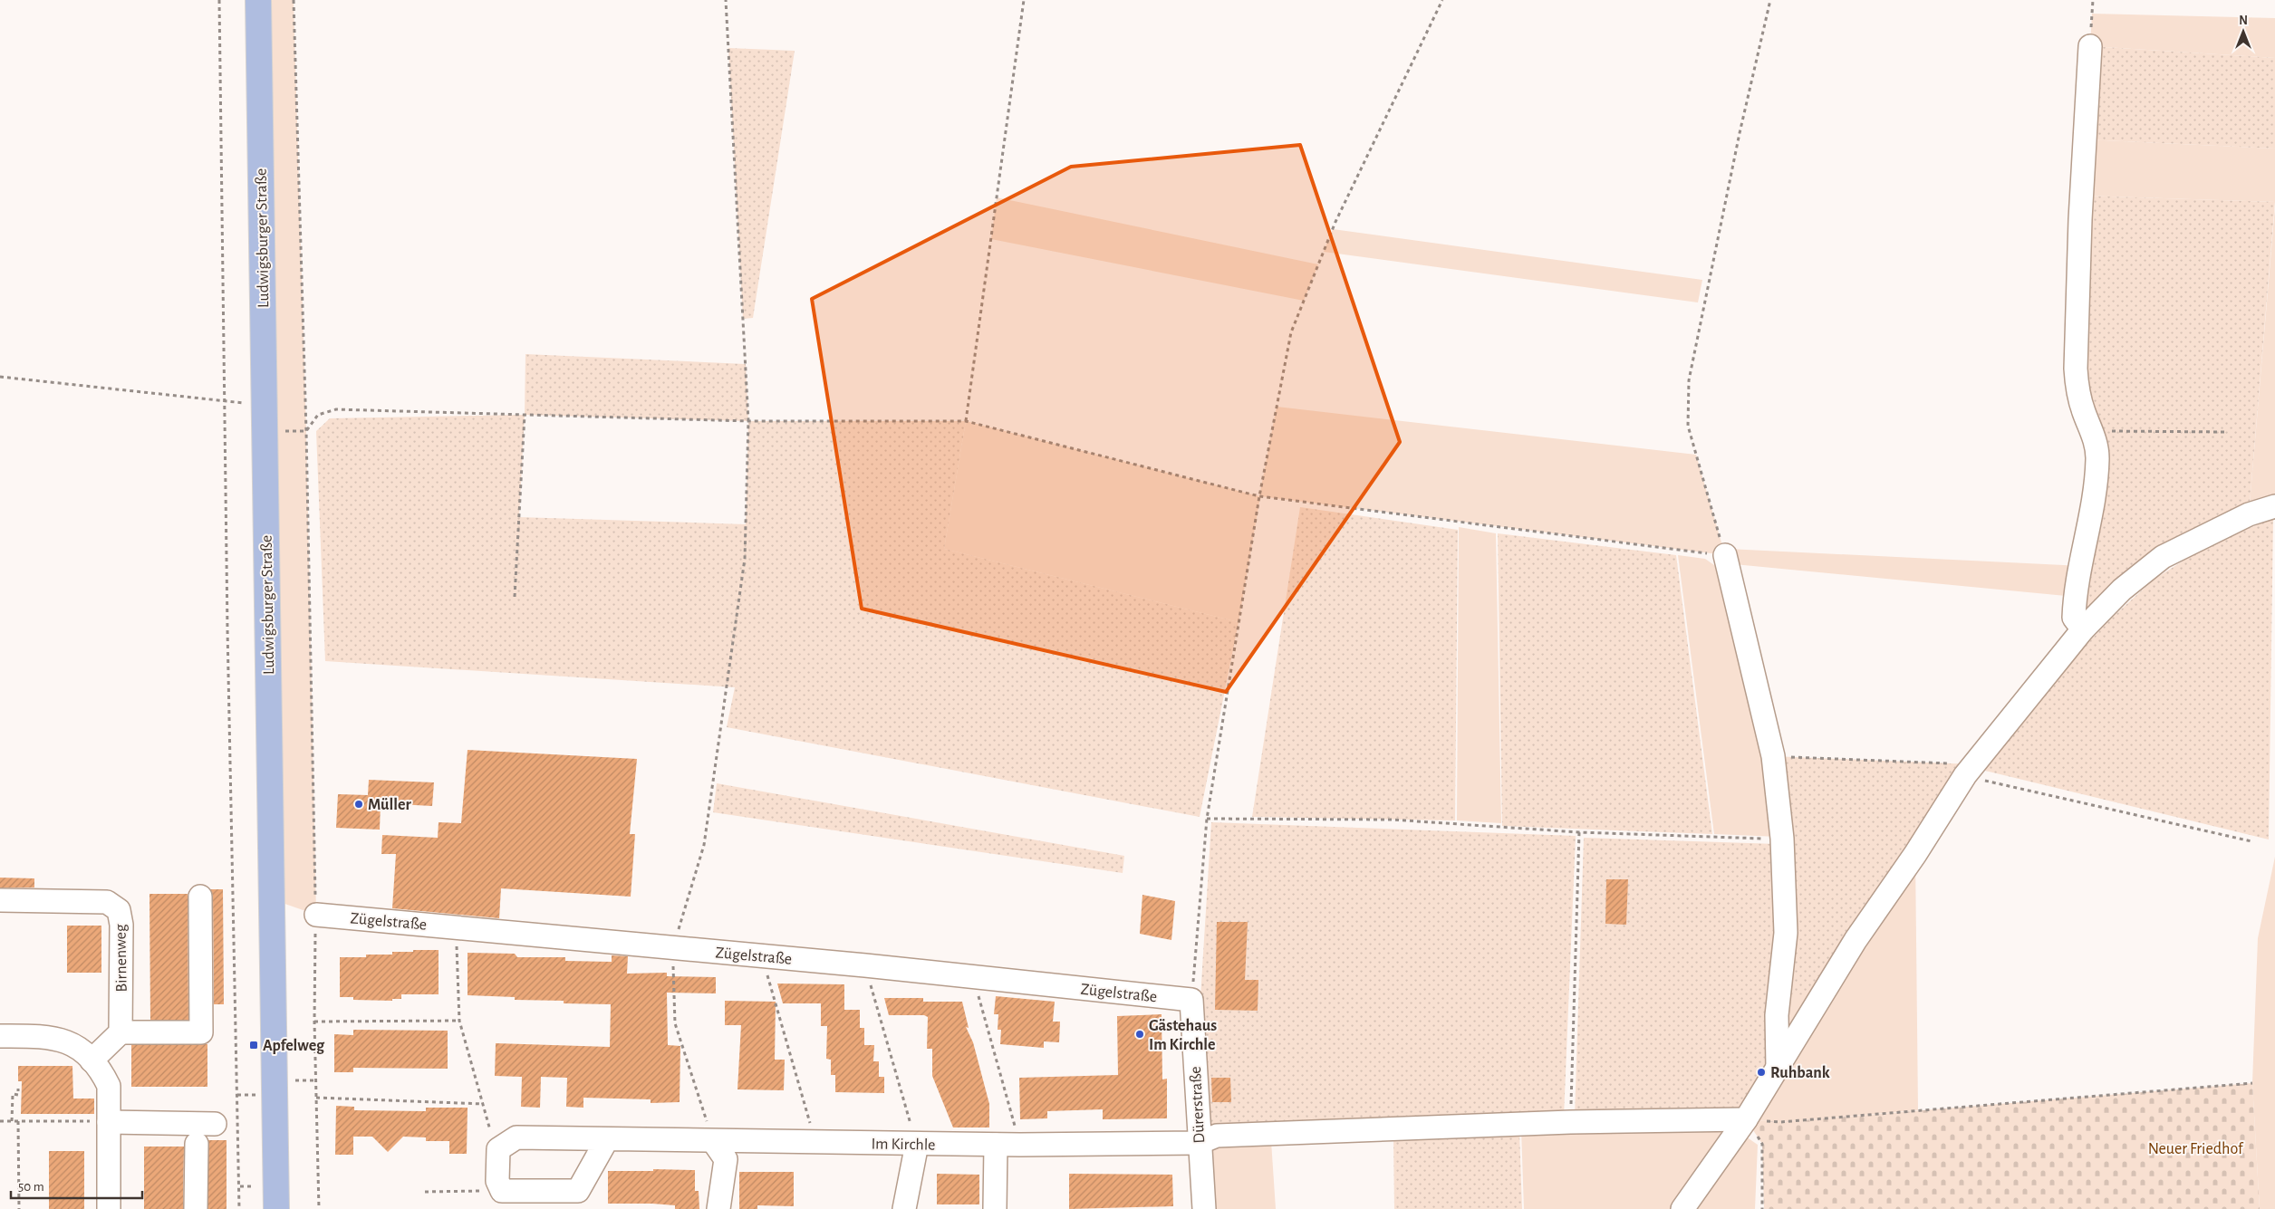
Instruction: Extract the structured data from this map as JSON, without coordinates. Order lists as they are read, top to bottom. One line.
{"streets":{"main road":["Ludwigsburger Straße"],"street":["Zügelstraße","Birnenweg","Dürerstraße","Im Kirchle"]},"crossings":[["Zügelstraße","Dürerstraße"],["Dürerstraße","Im Kirchle"]],"parks":["Neuer Friedhof"],"places":{"other":["Müller","Gästehaus Im Kirchle","Ruhbank"],"transit":["Apfelweg"]},"scale_bar":"50 m","north":"top"}
